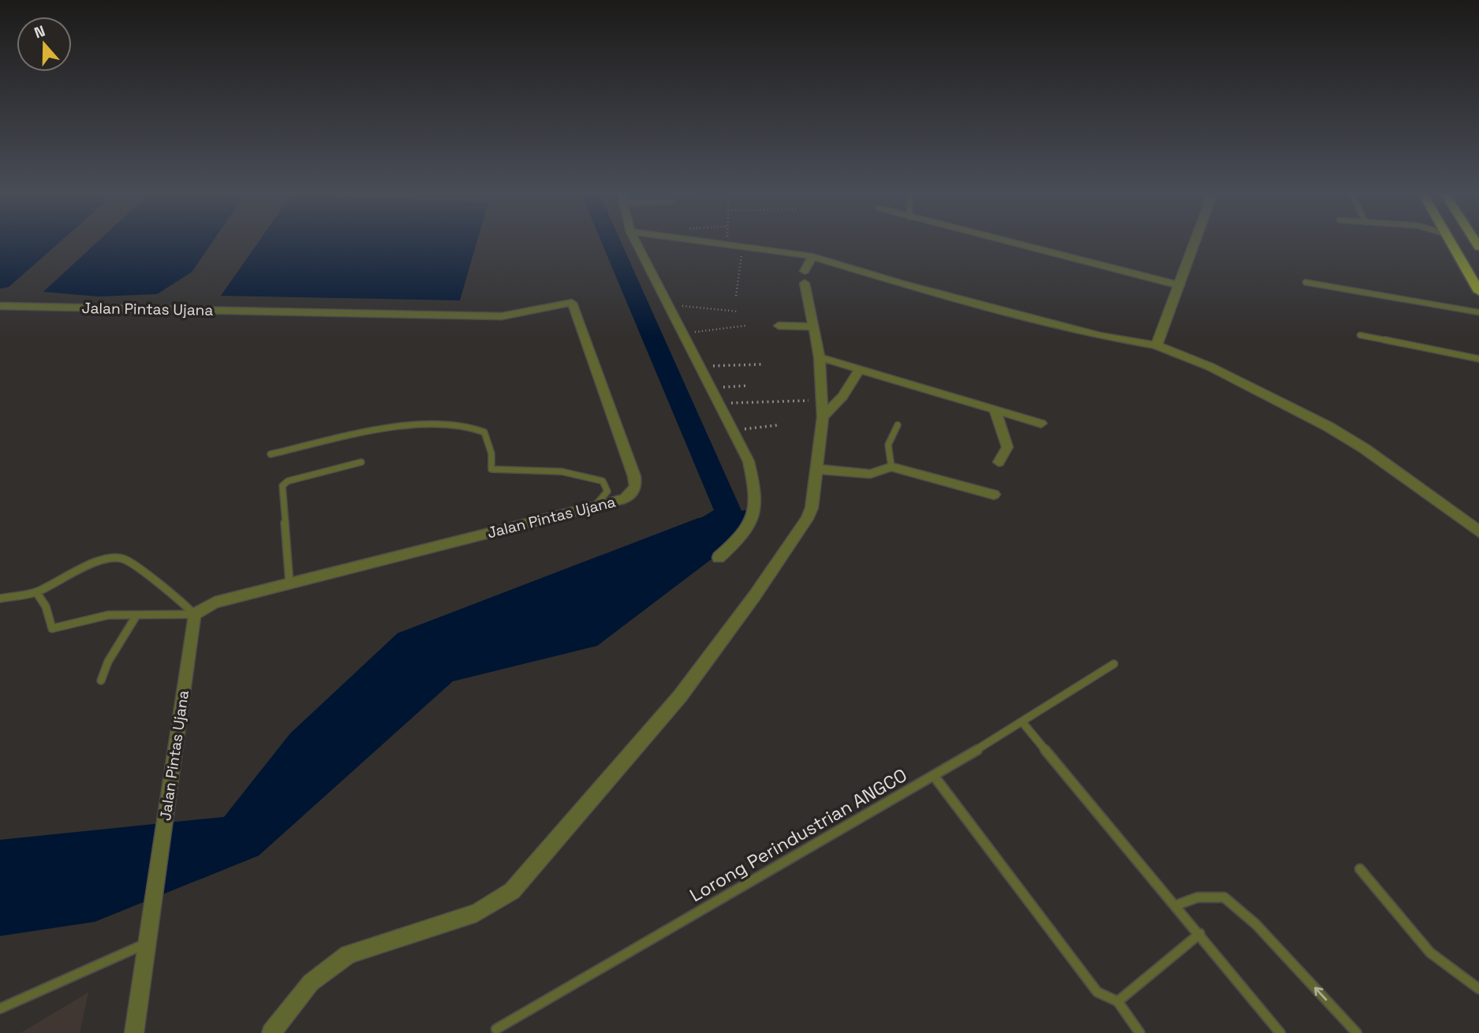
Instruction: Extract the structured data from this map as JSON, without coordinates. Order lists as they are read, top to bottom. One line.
{"streets":{"street":["Jalan Pintas Ujana"],"lane":["Lorong Perindustrian ANGCO"]},"north":"top"}
